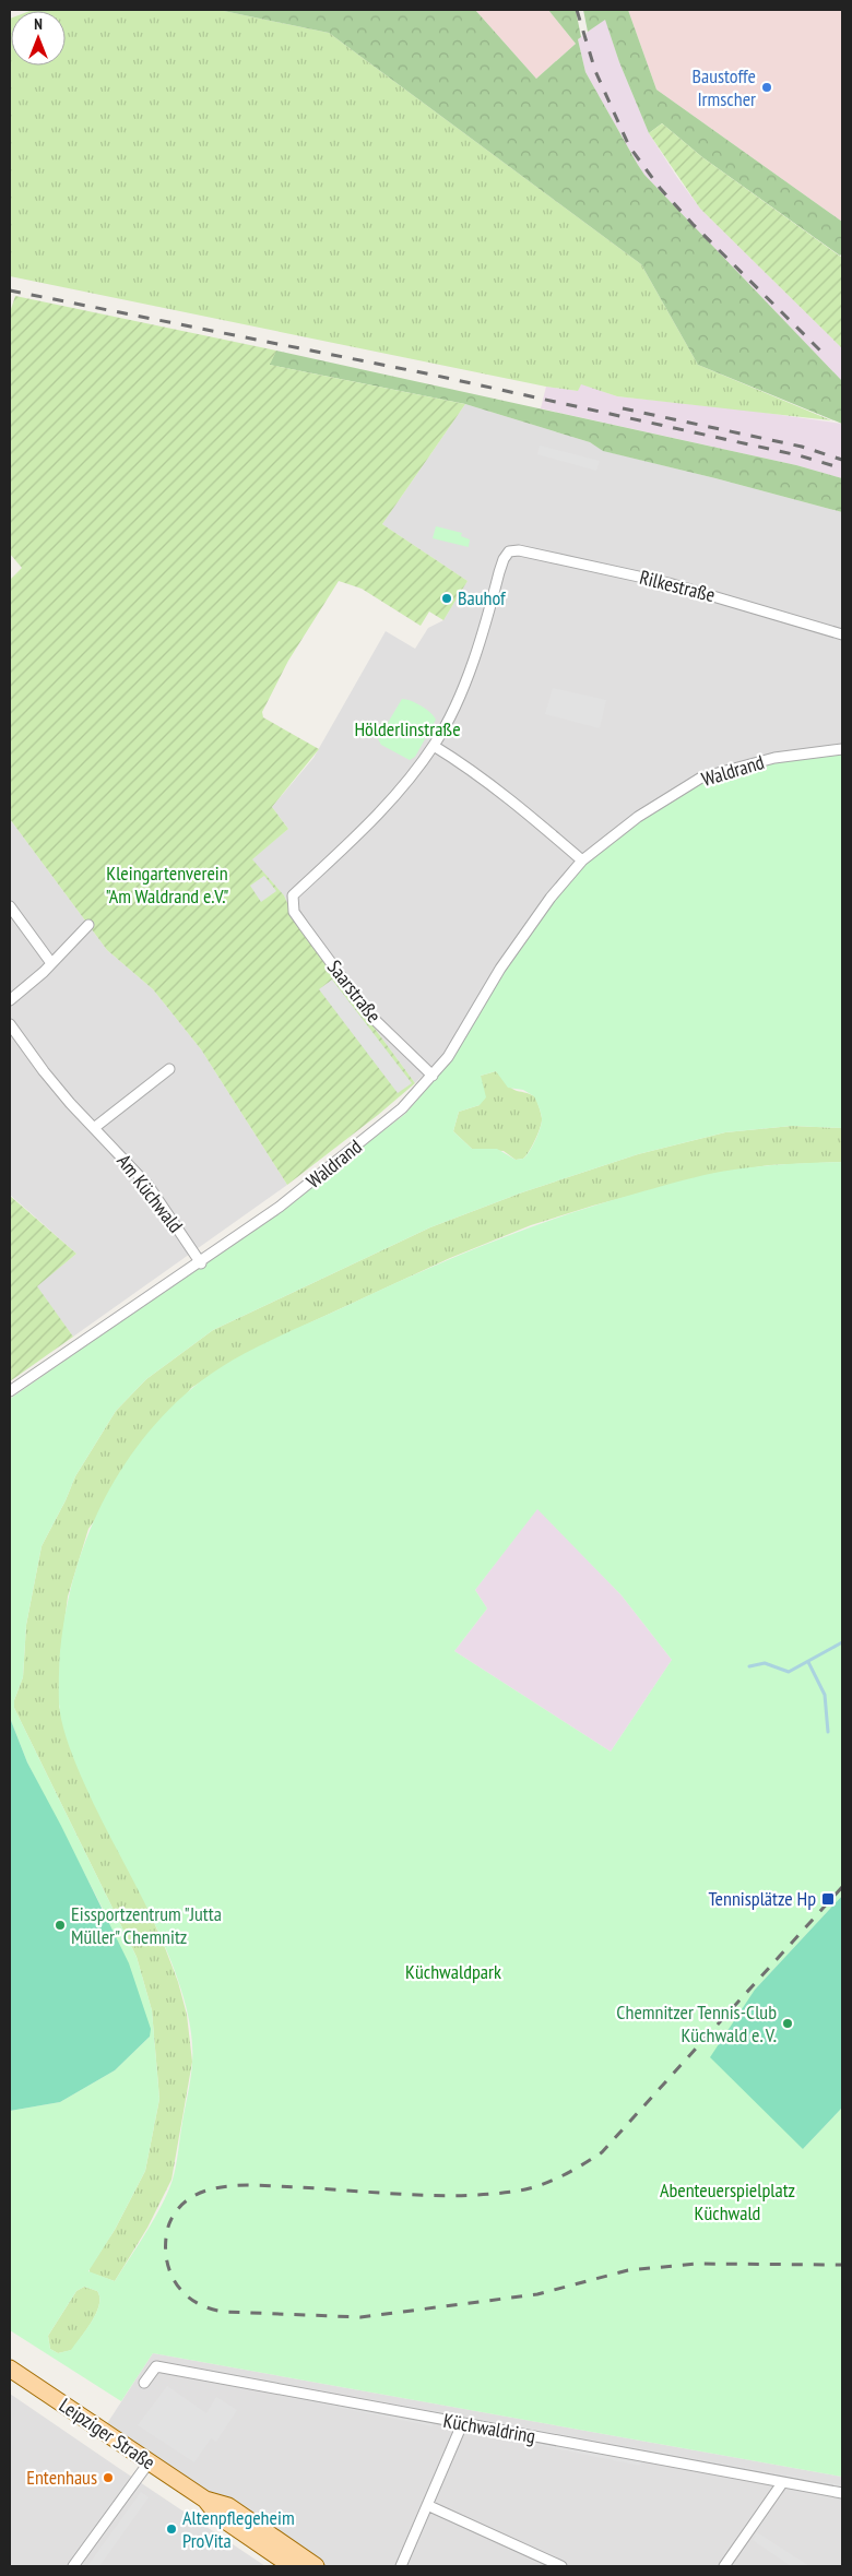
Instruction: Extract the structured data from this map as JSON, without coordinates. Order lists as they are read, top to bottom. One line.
{"streets":{"main road":["Leipziger Straße"],"street":["Rilkestraße","Waldrand","Saarstraße","Am Küchwald","Küchwaldring"]},"crossings":[["Rilkestraße","Saarstraße"],["Waldrand","Saarstraße"],["Waldrand","Am Küchwald"]],"parks":["Hölderlinstraße","Kleingartenverein \"Am Waldrand e.V.\"","Küchwaldpark","Abenteuerspielplatz Küchwald"],"places":{"other":["Baustoffe Irmscher","Bauhof","Eissportzentrum \"Jutta Müller\" Chemnitz","Chemnitzer Tennis-Club Küchwald e. V.","Entenhaus","Altenpflegeheim ProVita"],"transit":["Tennisplätze Hp"]},"north":"top"}
